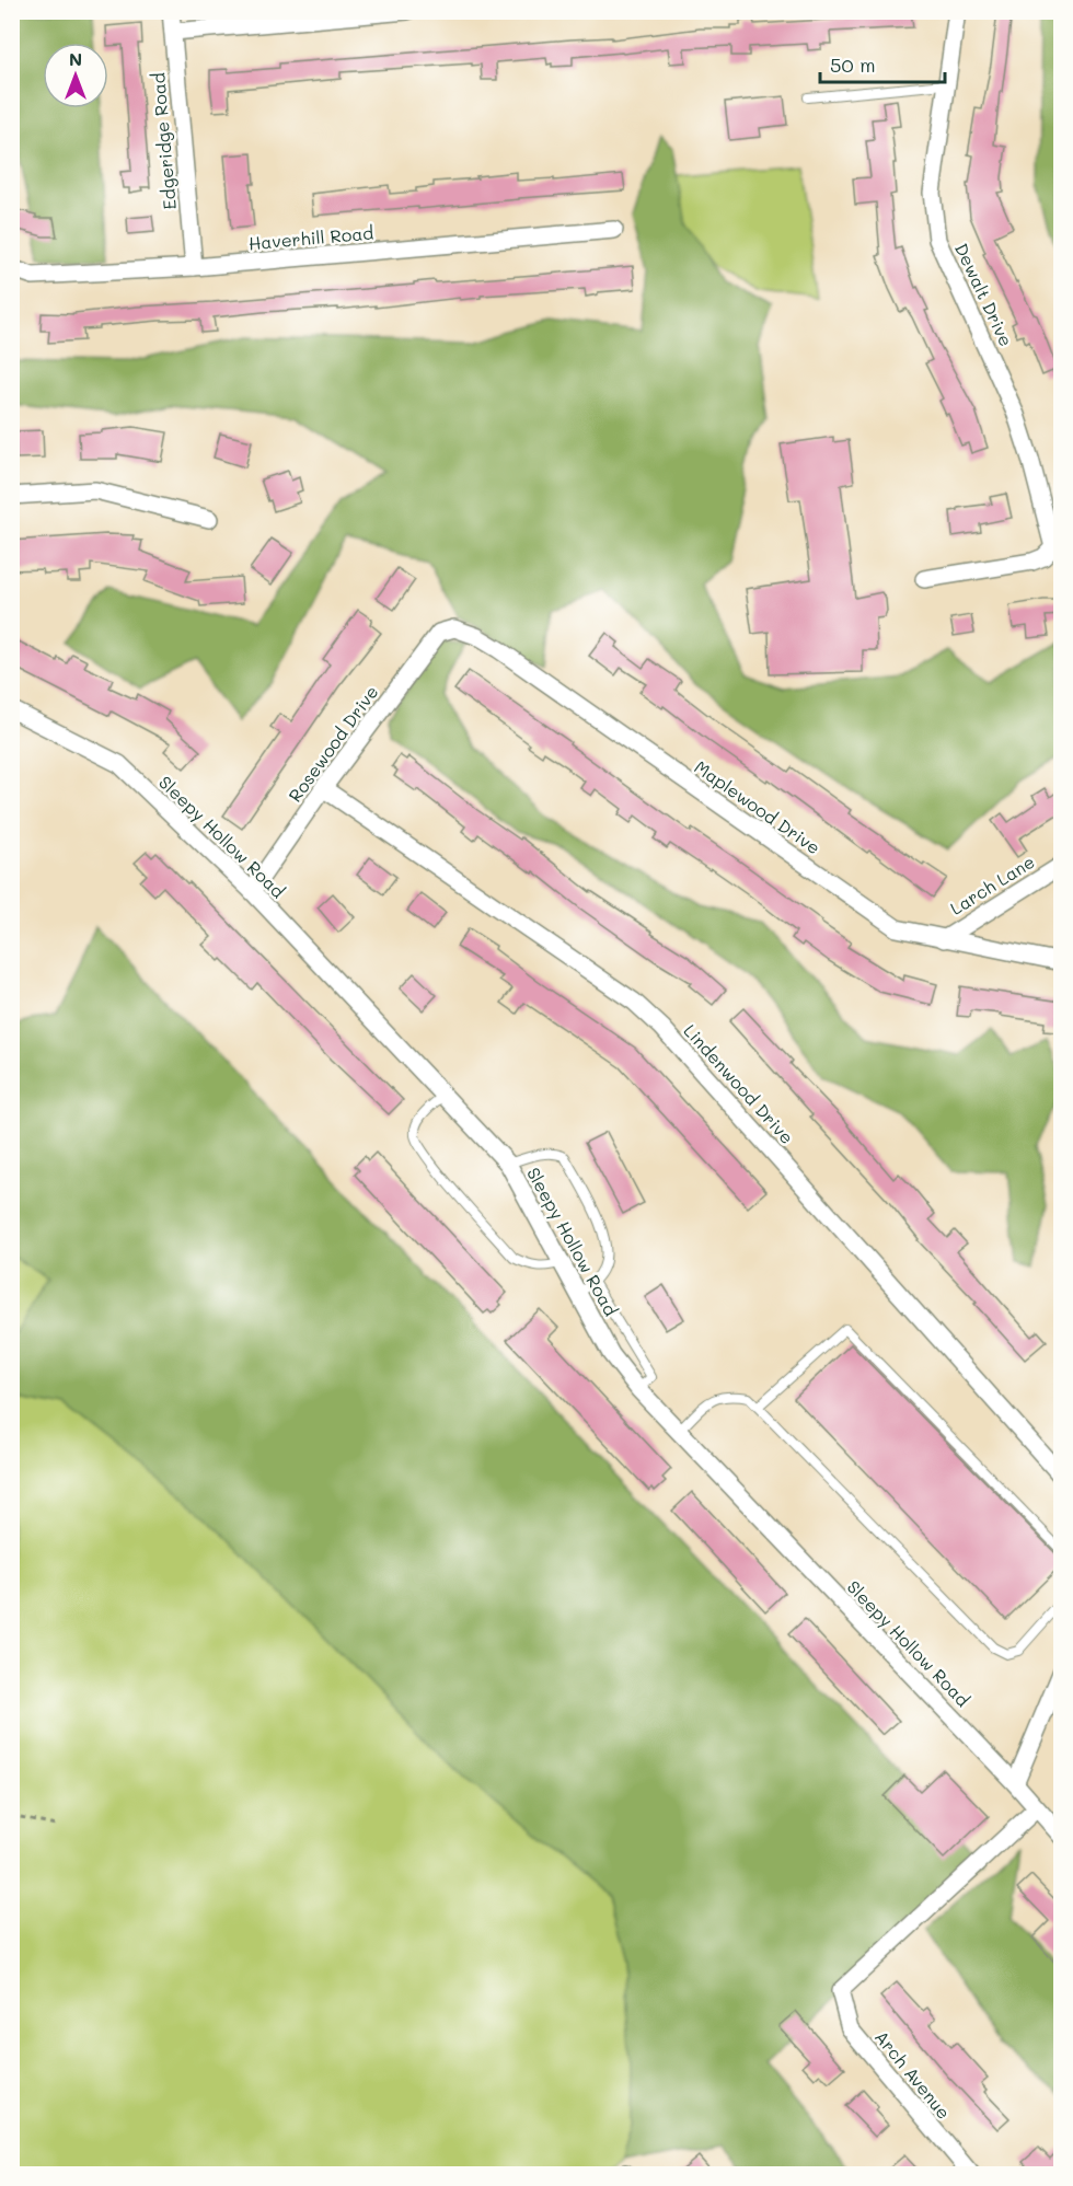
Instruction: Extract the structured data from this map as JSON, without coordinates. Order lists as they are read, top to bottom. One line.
{"streets":{"street":["Edgeridge Road","Haverhill Road","Dewalt Drive","Rosewood Drive","Maplewood Drive","Sleepy Hollow Road","Larch Lane","Lindenwood Drive","Arch Avenue"]},"crossings":[["Edgeridge Road","Haverhill Road"],["Rosewood Drive","Maplewood Drive"],["Rosewood Drive","Sleepy Hollow Road"],["Rosewood Drive","Lindenwood Drive"],["Maplewood Drive","Larch Lane"],["Sleepy Hollow Road","Arch Avenue"]],"scale_bar":"50 m","north":"top"}
